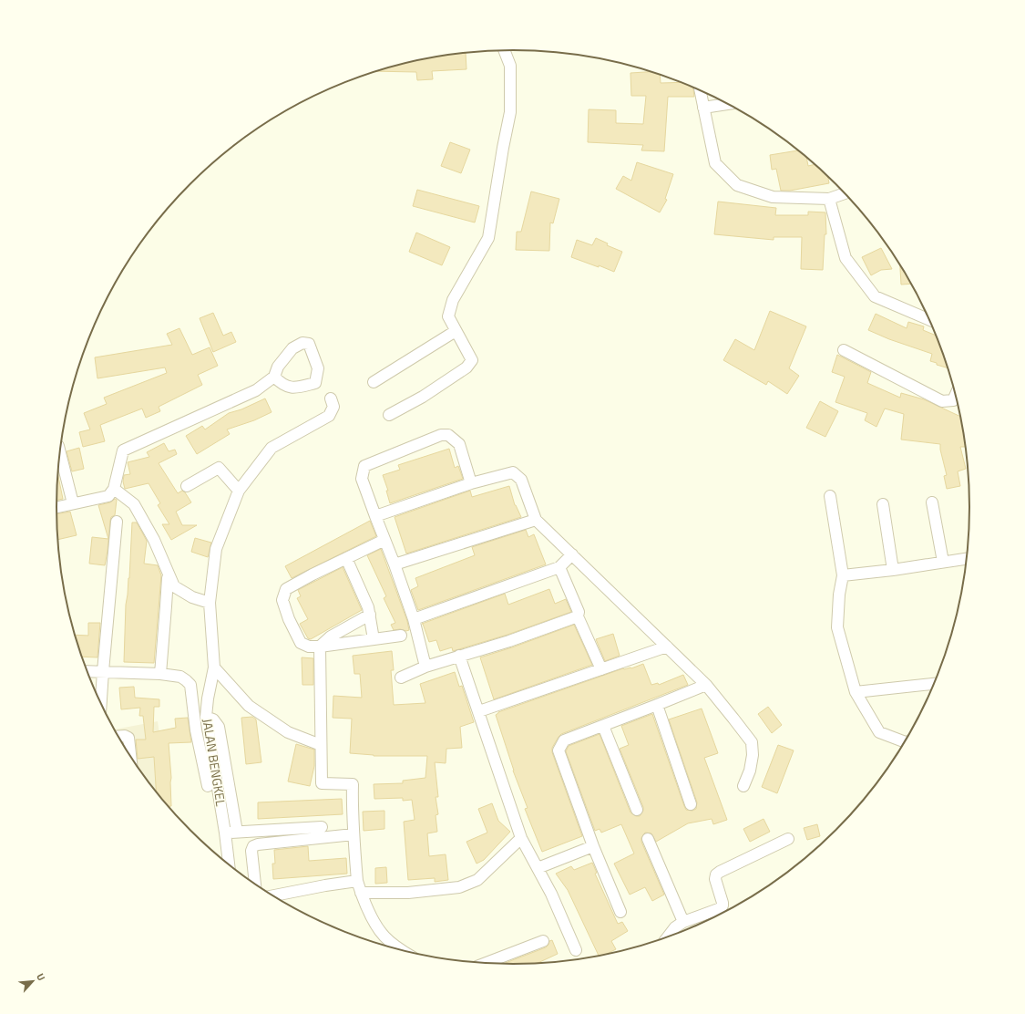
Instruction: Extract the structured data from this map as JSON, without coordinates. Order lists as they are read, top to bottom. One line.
{"streets":{"street":["JALAN BENGKEL"]},"north":"top right"}
